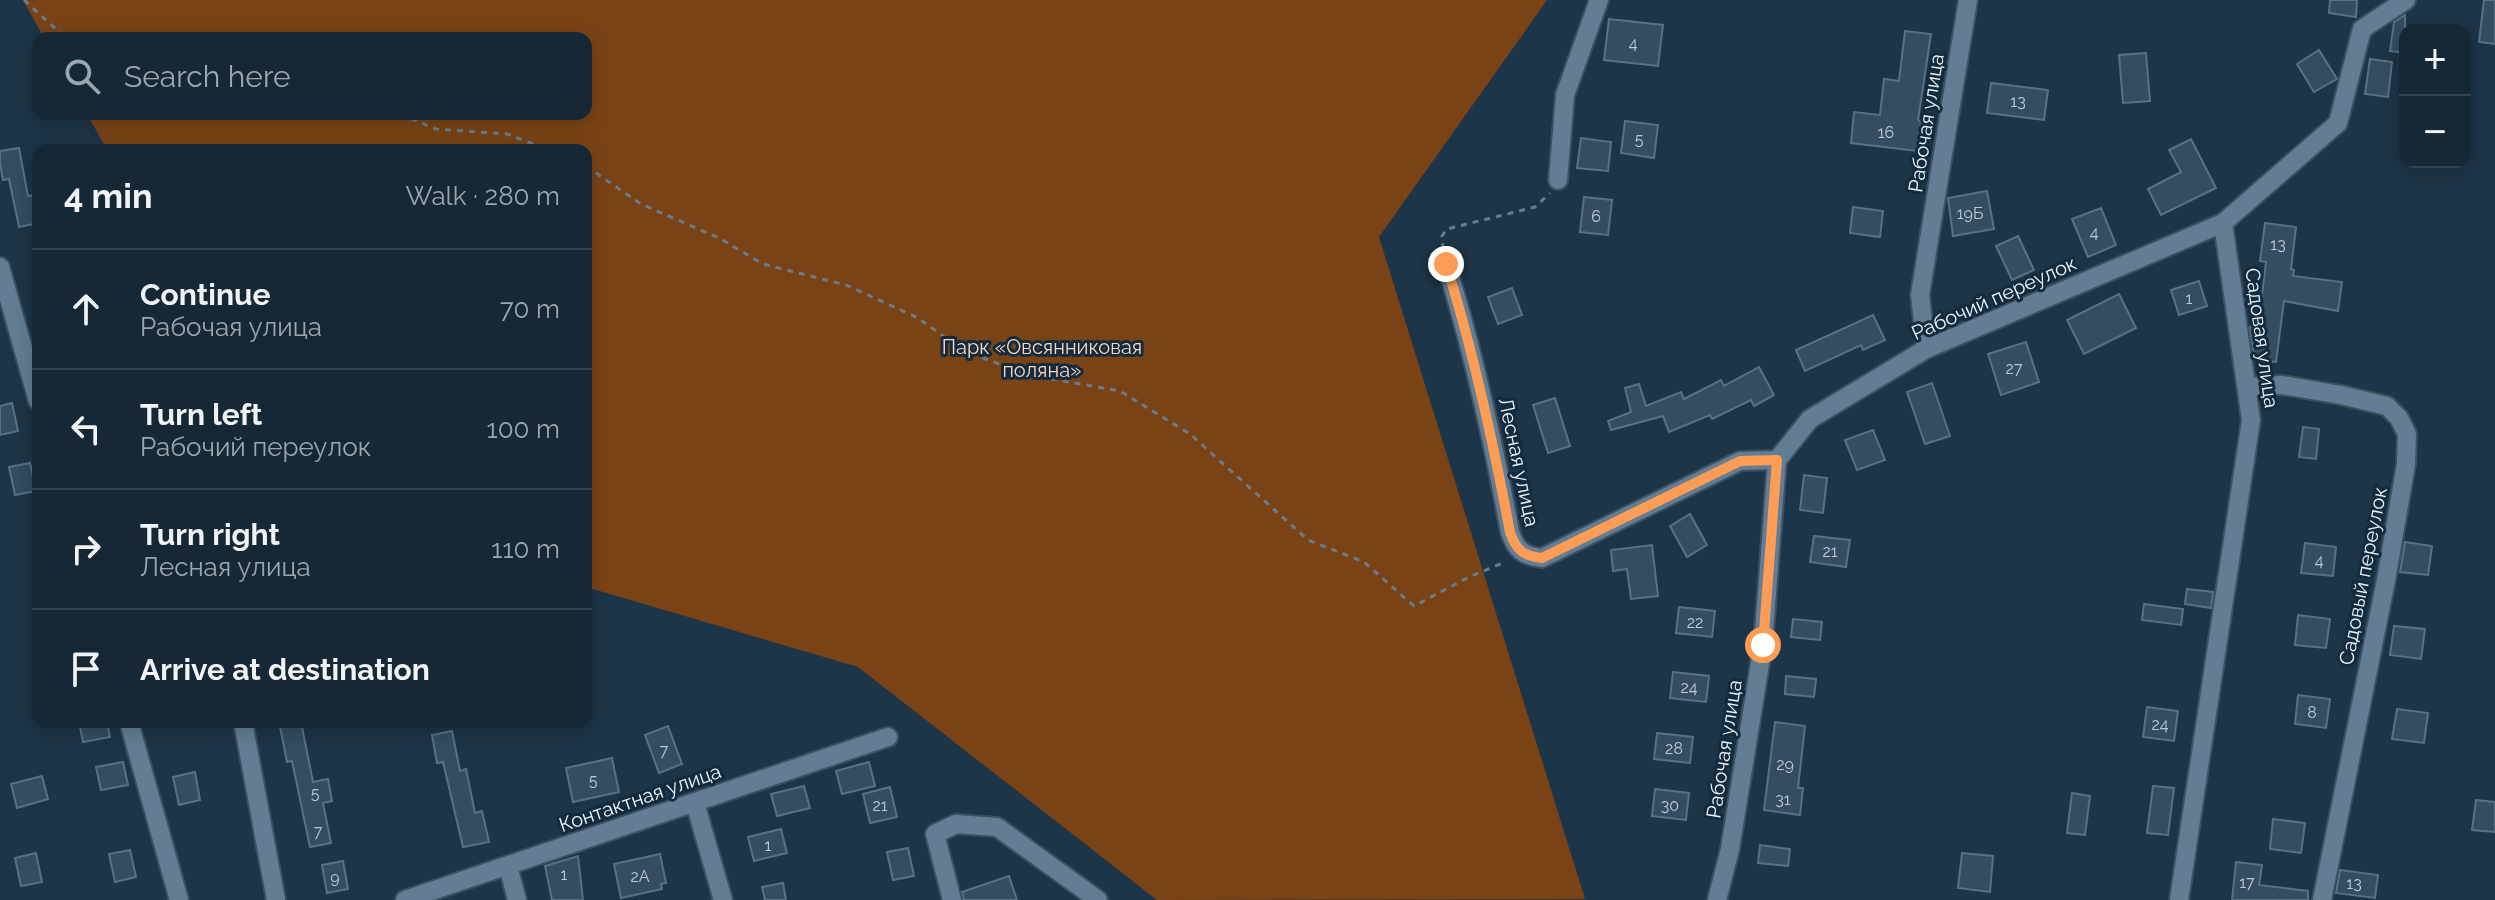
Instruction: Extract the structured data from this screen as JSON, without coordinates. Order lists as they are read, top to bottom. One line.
{"streets":{"street":["Рабочая улица","Рабочий переулок","Садовая улица","Лесная улица","Садовый переулок","Контактная улица"]},"crossings":[["Рабочая улица","Рабочий переулок"],["Рабочий переулок","Садовая улица"],["Садовая улица","Садовый переулок"]],"parks":["Парк «Овсянниковая поляна»"],"house_numbers":["4","13","16","5","19Б","6","4","13","1","27","21","4","22","24","8","24","28","7","29","5","5","31","21","30","7","1","1","2А","9","17","13"],"page":{"map_buttons":["+","−"],"search":"Search here","heading":["4 min","Walk · 280 m"],"list":[["Continue","Рабочая улица","70 m"],["Turn left","Рабочий переулок","100 m"],["Turn right","Лесная улица","110 m"],"Arrive at destination"]}}
